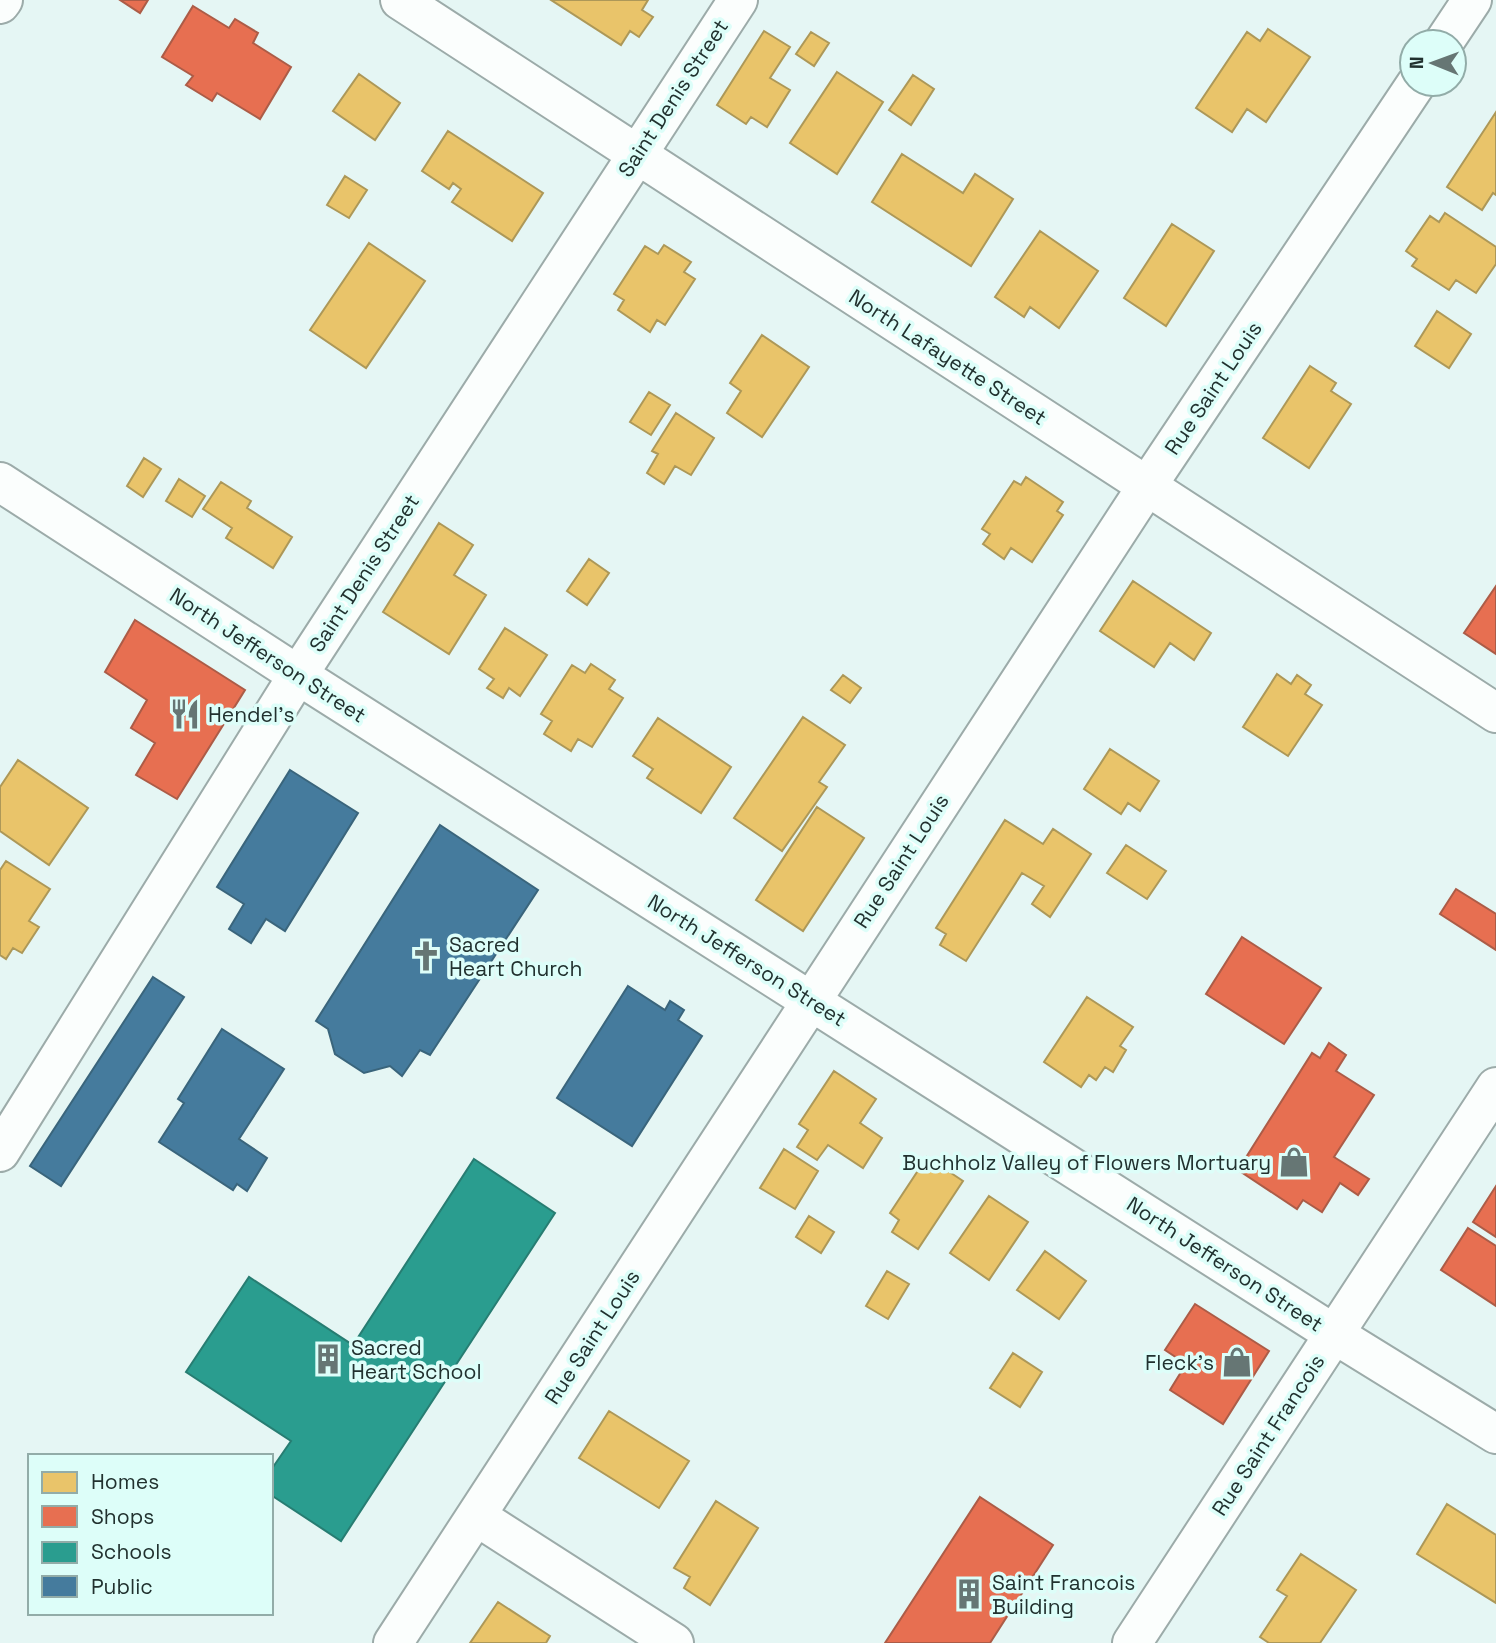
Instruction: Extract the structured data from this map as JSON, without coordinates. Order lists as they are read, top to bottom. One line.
{"streets":{"street":["Saint Denis Street","North Lafayette Street","Rue Saint Louis","North Jefferson Street","Rue Saint Francois"]},"crossings":[["Saint Denis Street","North Lafayette Street"],["Saint Denis Street","North Jefferson Street"],["North Lafayette Street","Rue Saint Louis"],["Rue Saint Louis","North Jefferson Street"],["North Jefferson Street","Rue Saint Francois"]],"places":{"restaurant":["Hendel's"],"church":["Sacred Heart Church"],"shop":["Buchholz Valley of Flowers Mortuary","Fleck's"],"building":["Sacred Heart School","Saint Francois Building"]},"legend":["Homes","Shops","Schools","Public"],"north":"left"}
